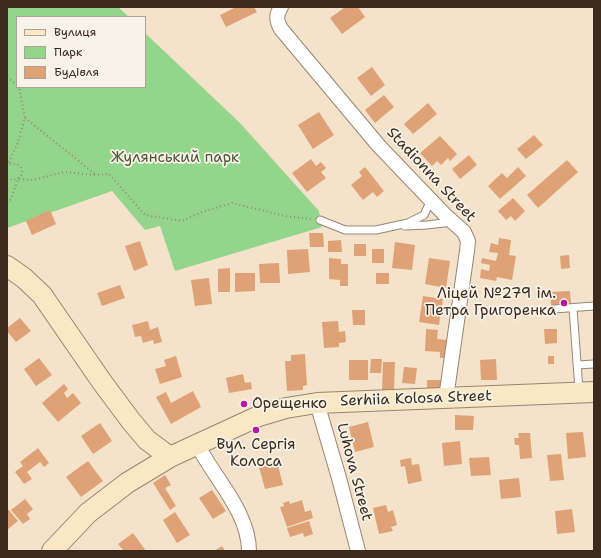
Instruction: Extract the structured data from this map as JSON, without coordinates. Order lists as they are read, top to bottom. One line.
{"streets":{"street":["Stadionna Street","Serhiia Kolosa Street","Luhova Street"]},"crossings":[["Stadionna Street","Serhiia Kolosa Street"],["Serhiia Kolosa Street","Luhova Street"]],"parks":["Жулянський парк"],"places":["Ліцей №279 ім. Петра Григоренка","Орещенко","Вул. Сергія Колоса"],"legend":["Вулиця","Парк","Будівля"]}
